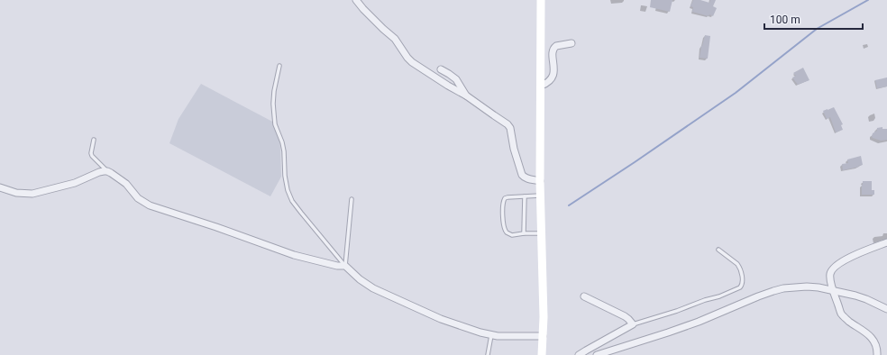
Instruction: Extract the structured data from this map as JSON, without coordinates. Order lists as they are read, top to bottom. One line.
{"scale_bar":"100 m"}
